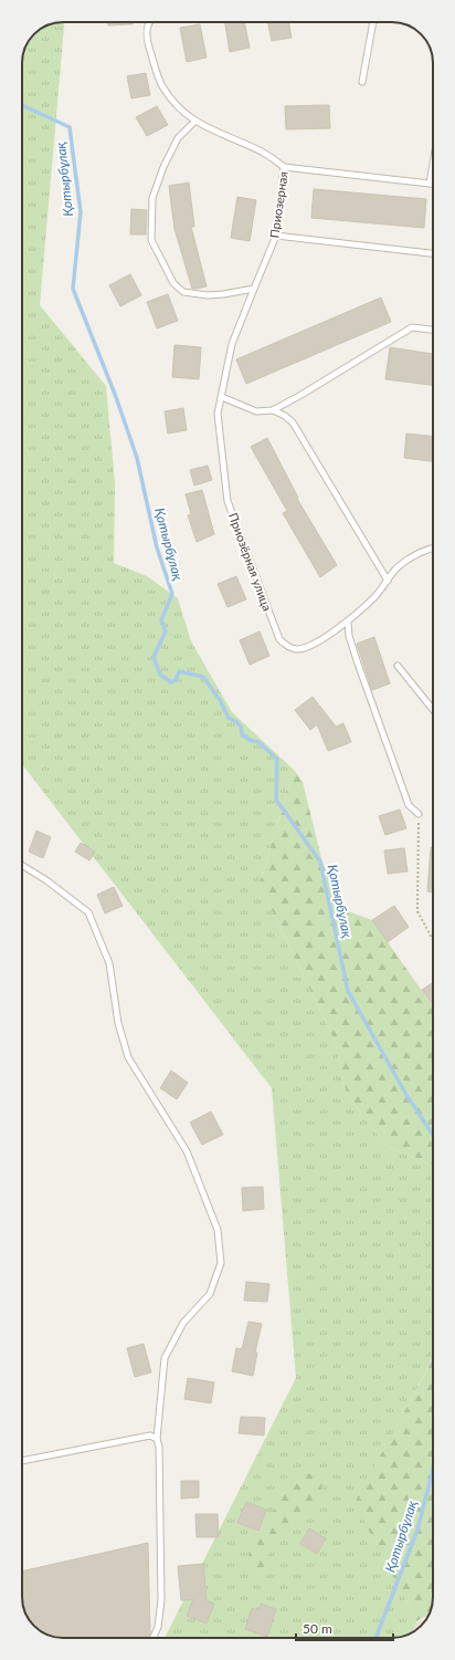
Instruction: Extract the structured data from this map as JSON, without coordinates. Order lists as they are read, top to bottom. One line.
{"streets":{"lane":["Приозерная","Приозёрная улица"]},"crossings":[["Приозерная","Приозёрная улица"]],"water":["Қотырбұлақ"],"scale_bar":"50 m"}
